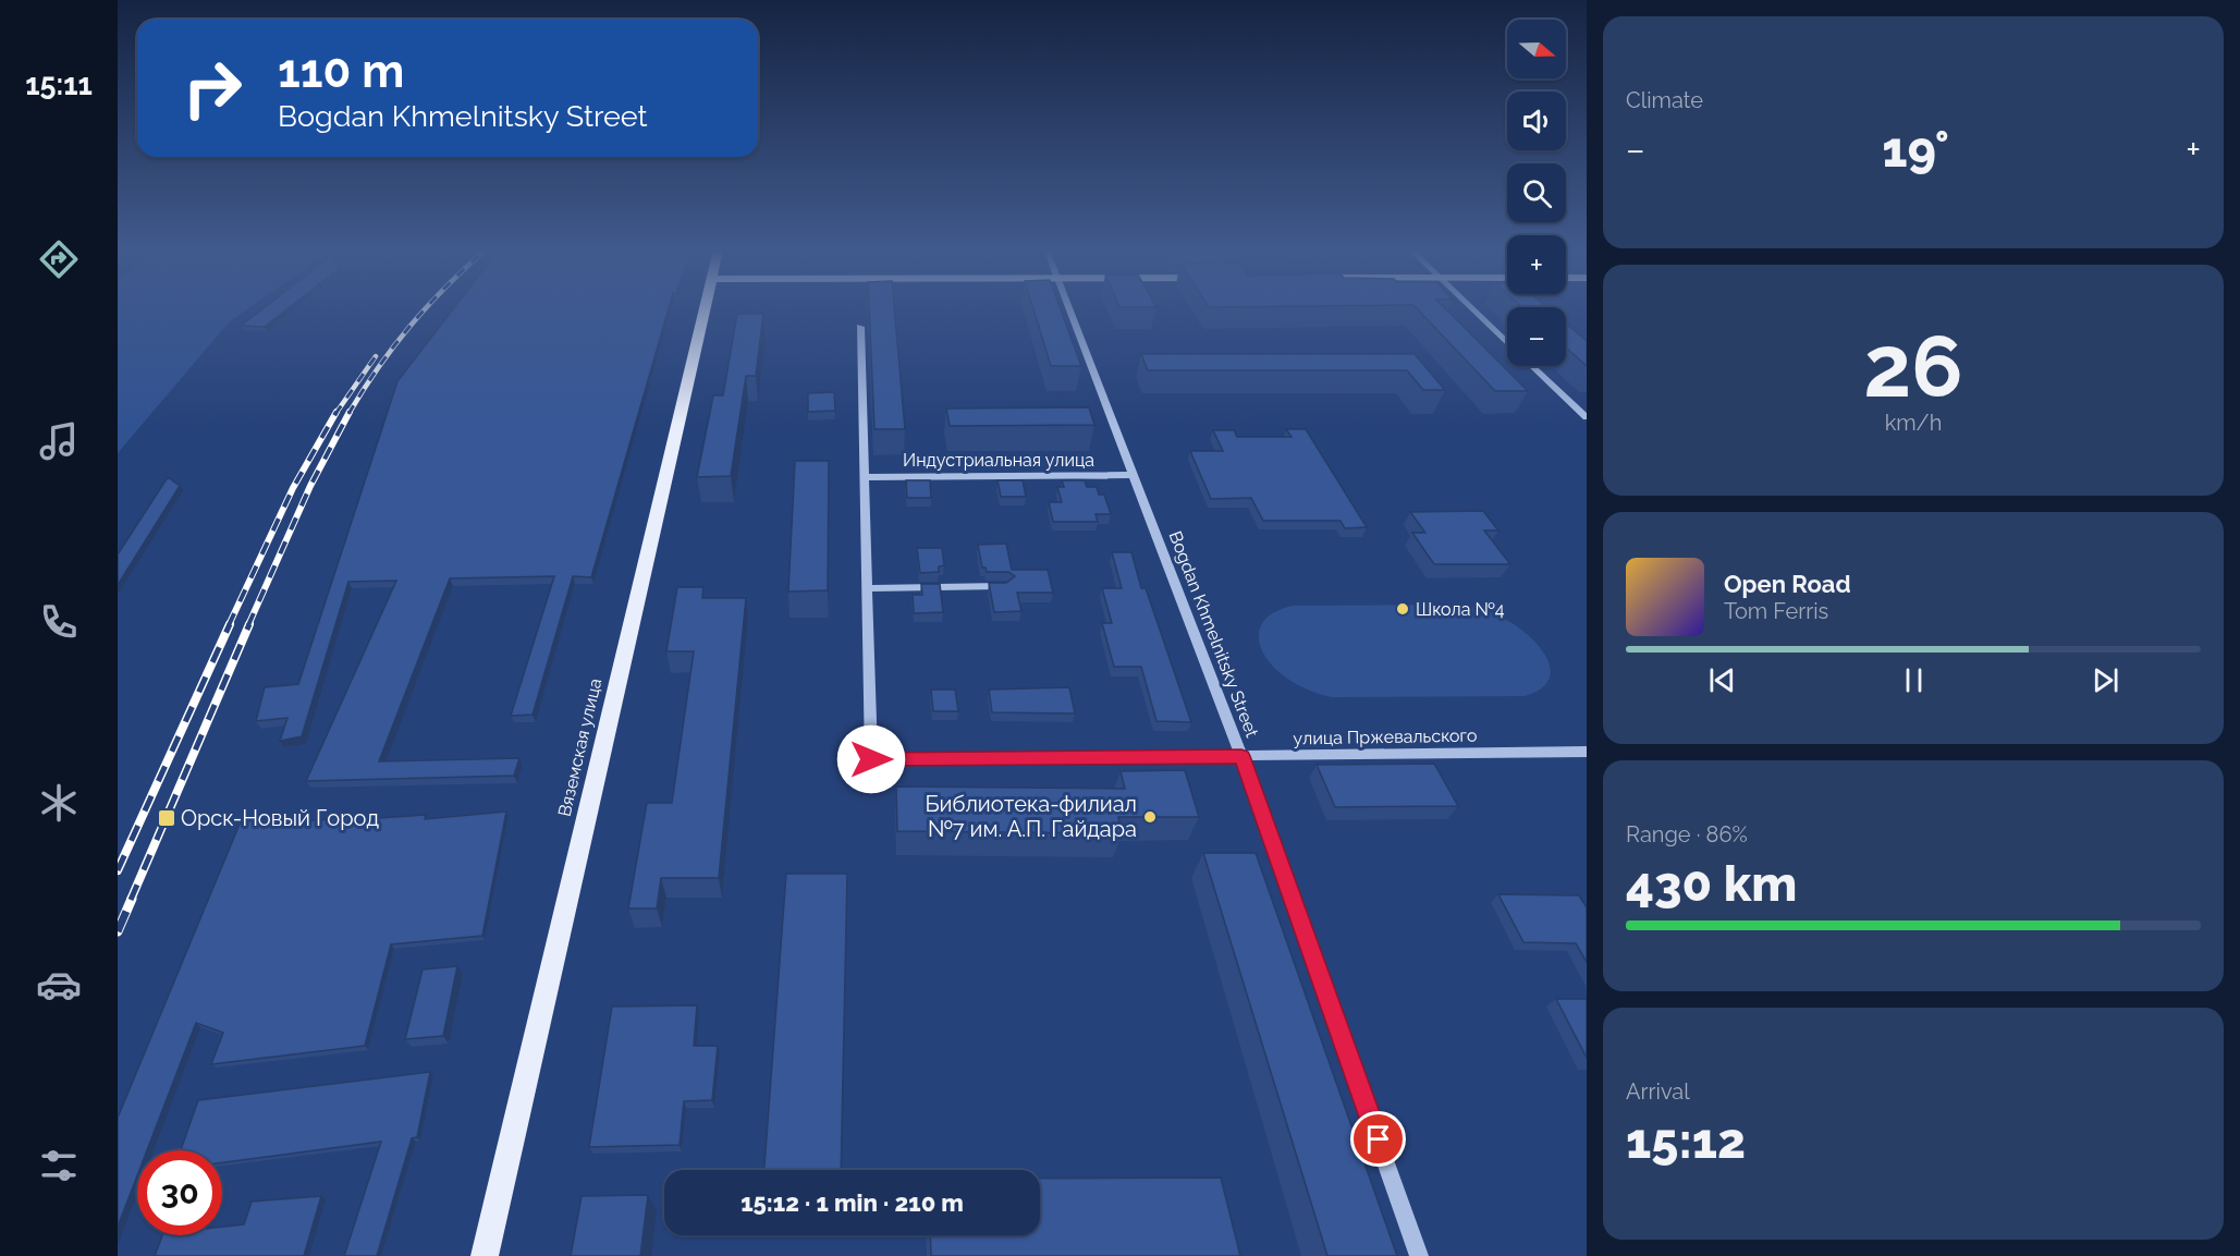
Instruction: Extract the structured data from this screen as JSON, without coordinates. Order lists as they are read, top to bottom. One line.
{"streets":{"main road":["Вяземская улица"],"street":["Индустриальная улица","Bogdan Khmelnitsky Street","улица Пржевальского"]},"crossings":[["Индустриальная улица","Bogdan Khmelnitsky Street"],["Bogdan Khmelnitsky Street","улица Пржевальского"]],"places":{"other":["Школа №4","Библиотека-филиал №7 им. А.П. Гайдара"],"transit":["Орск-Новый Город"]},"north":"right","page":{"tabs":"15:11","tile":["Climate",["26","km/h"],["Range · 86%","430 km"],["Arrival","15:12"]],"map_buttons":["+","−"],"turn":["110 m","Bogdan Khmelnitsky Street"],"heat":["−","19°","+"],"song":["Open Road","Tom Ferris"],"limit":"30","trip":"15:12 · 1 min · 210 m"}}
